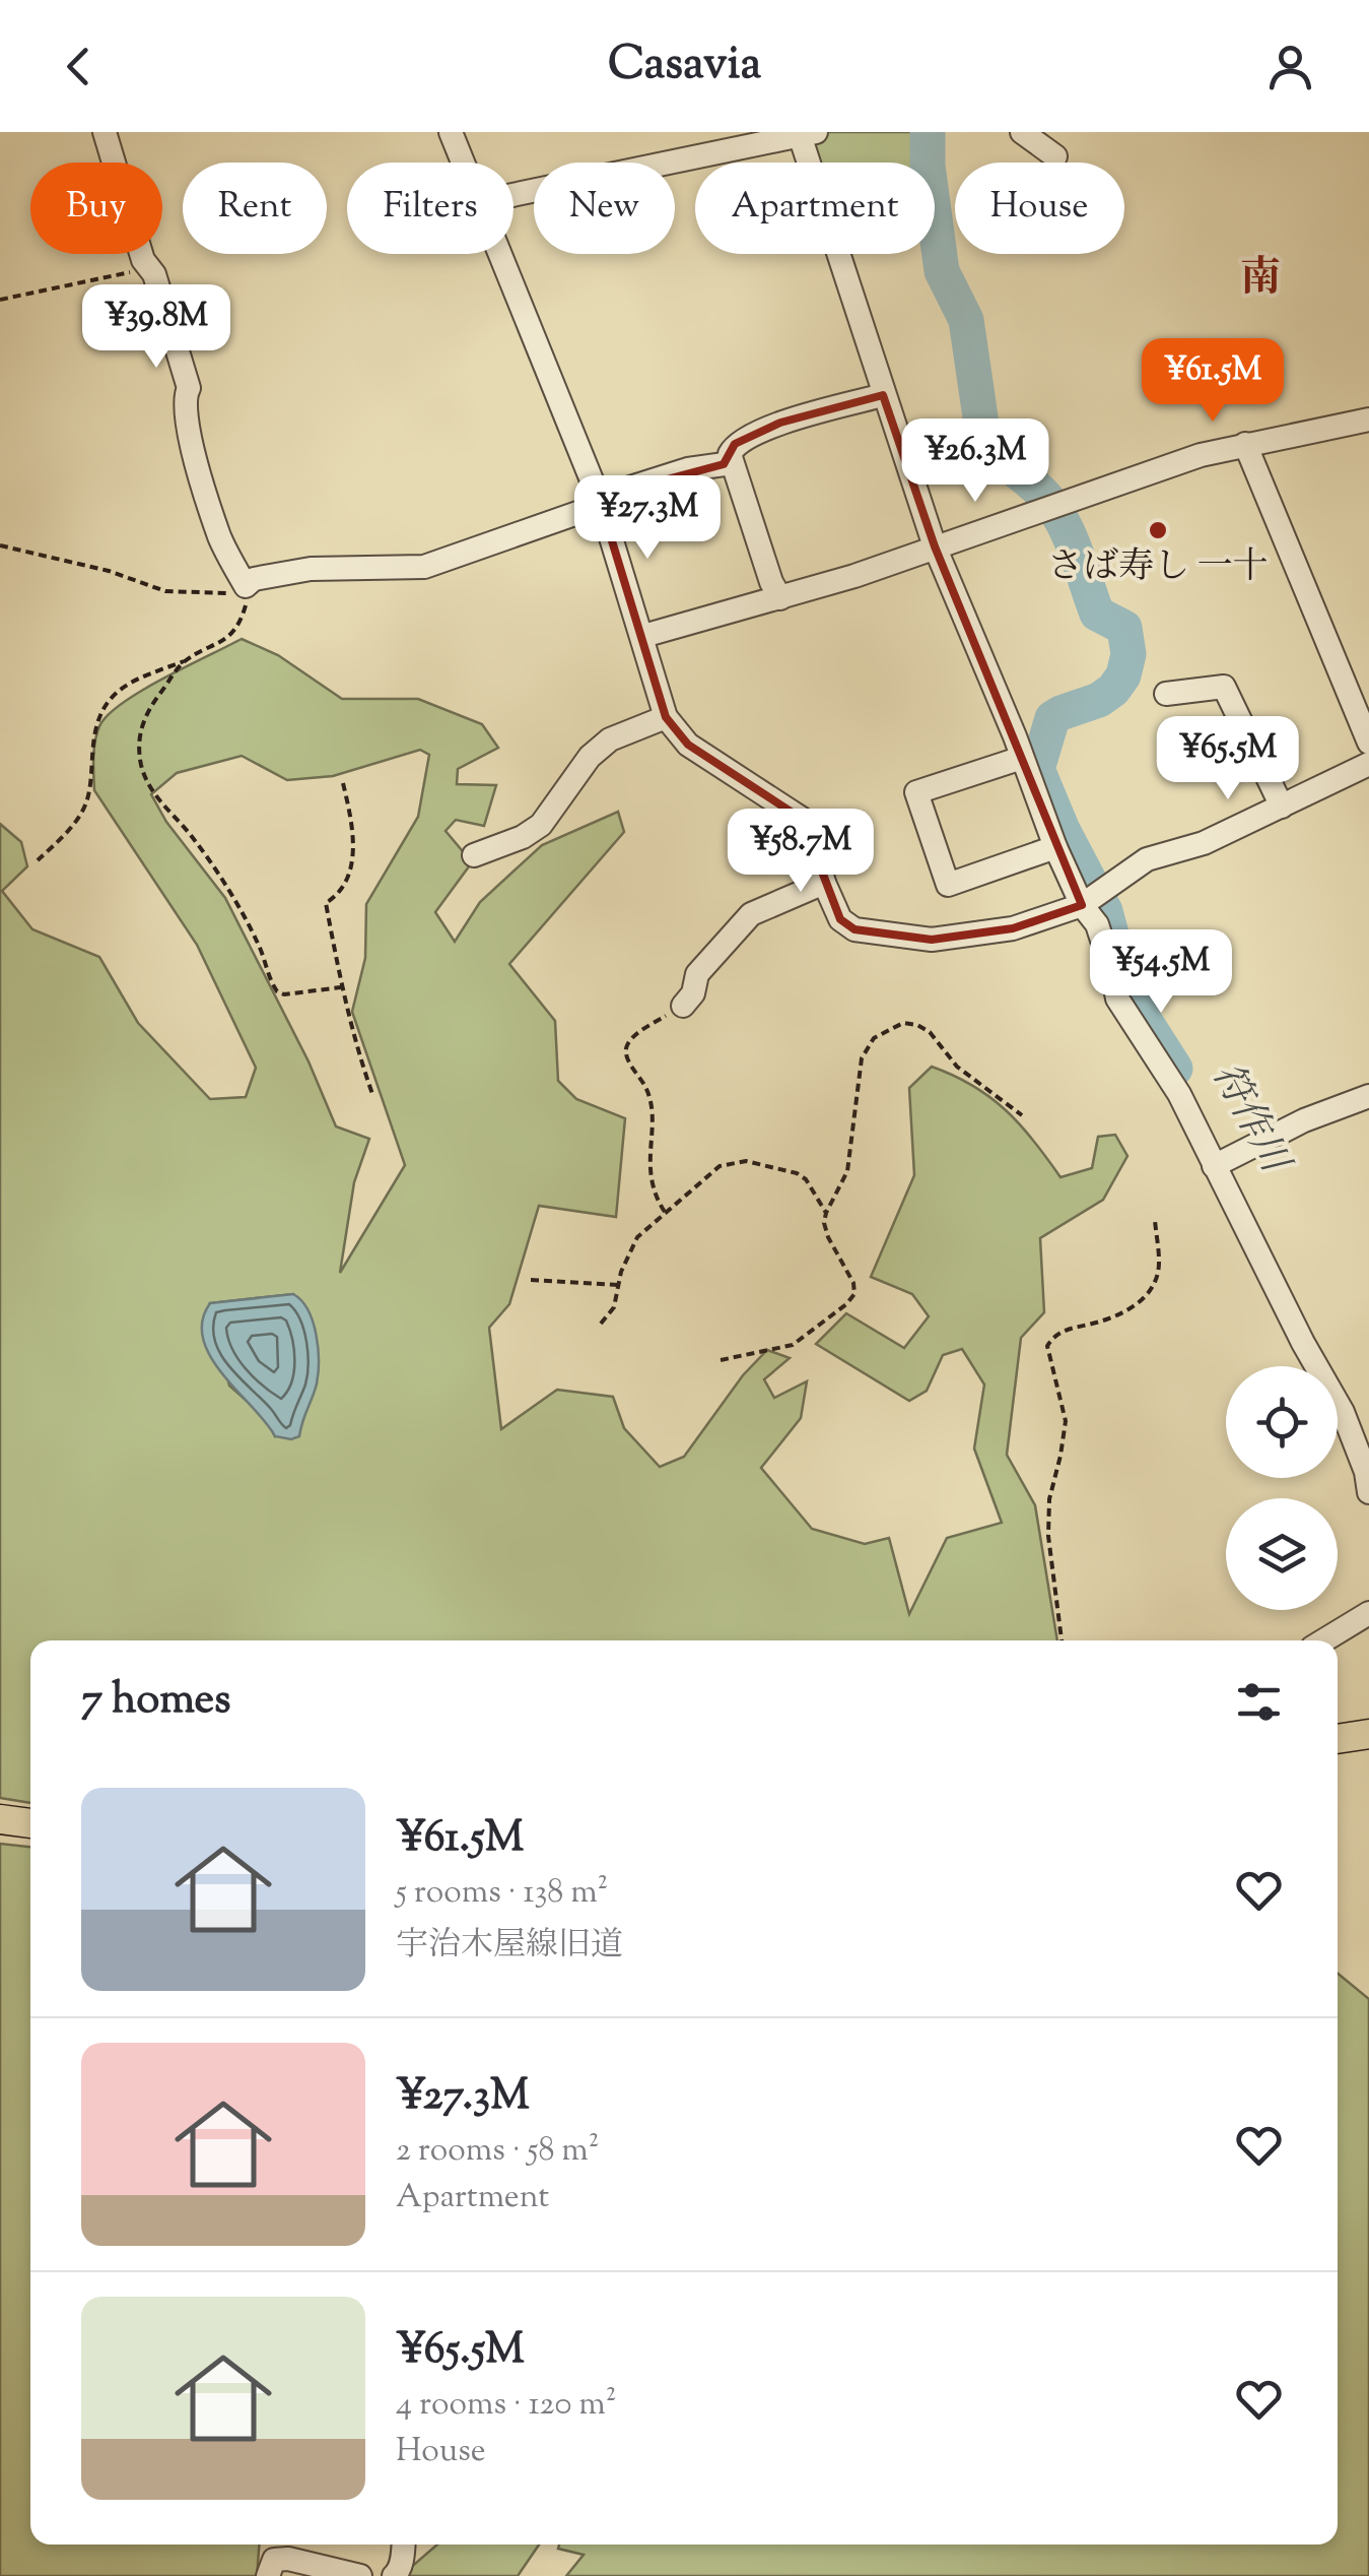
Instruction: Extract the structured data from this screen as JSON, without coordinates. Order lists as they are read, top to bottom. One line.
{"districts":["南"],"water":["符作川"],"places":["さば寿し 一十"],"page":{"header":"Casavia","chip":["Buy","Rent","Filters","New","Apartment","House"],"price":["¥39.8M","¥61.5M","¥26.3M","¥27.3M","¥65.5M","¥58.7M","¥54.5M"],"heading":"7 homes","list":[{"name":"¥61.5M","note":"5 rooms · 138 m² · 宇治木屋線旧道"},{"name":"¥27.3M","note":"2 rooms · 58 m² · Apartment"},{"name":"¥65.5M","note":"4 rooms · 120 m² · House"}]}}
